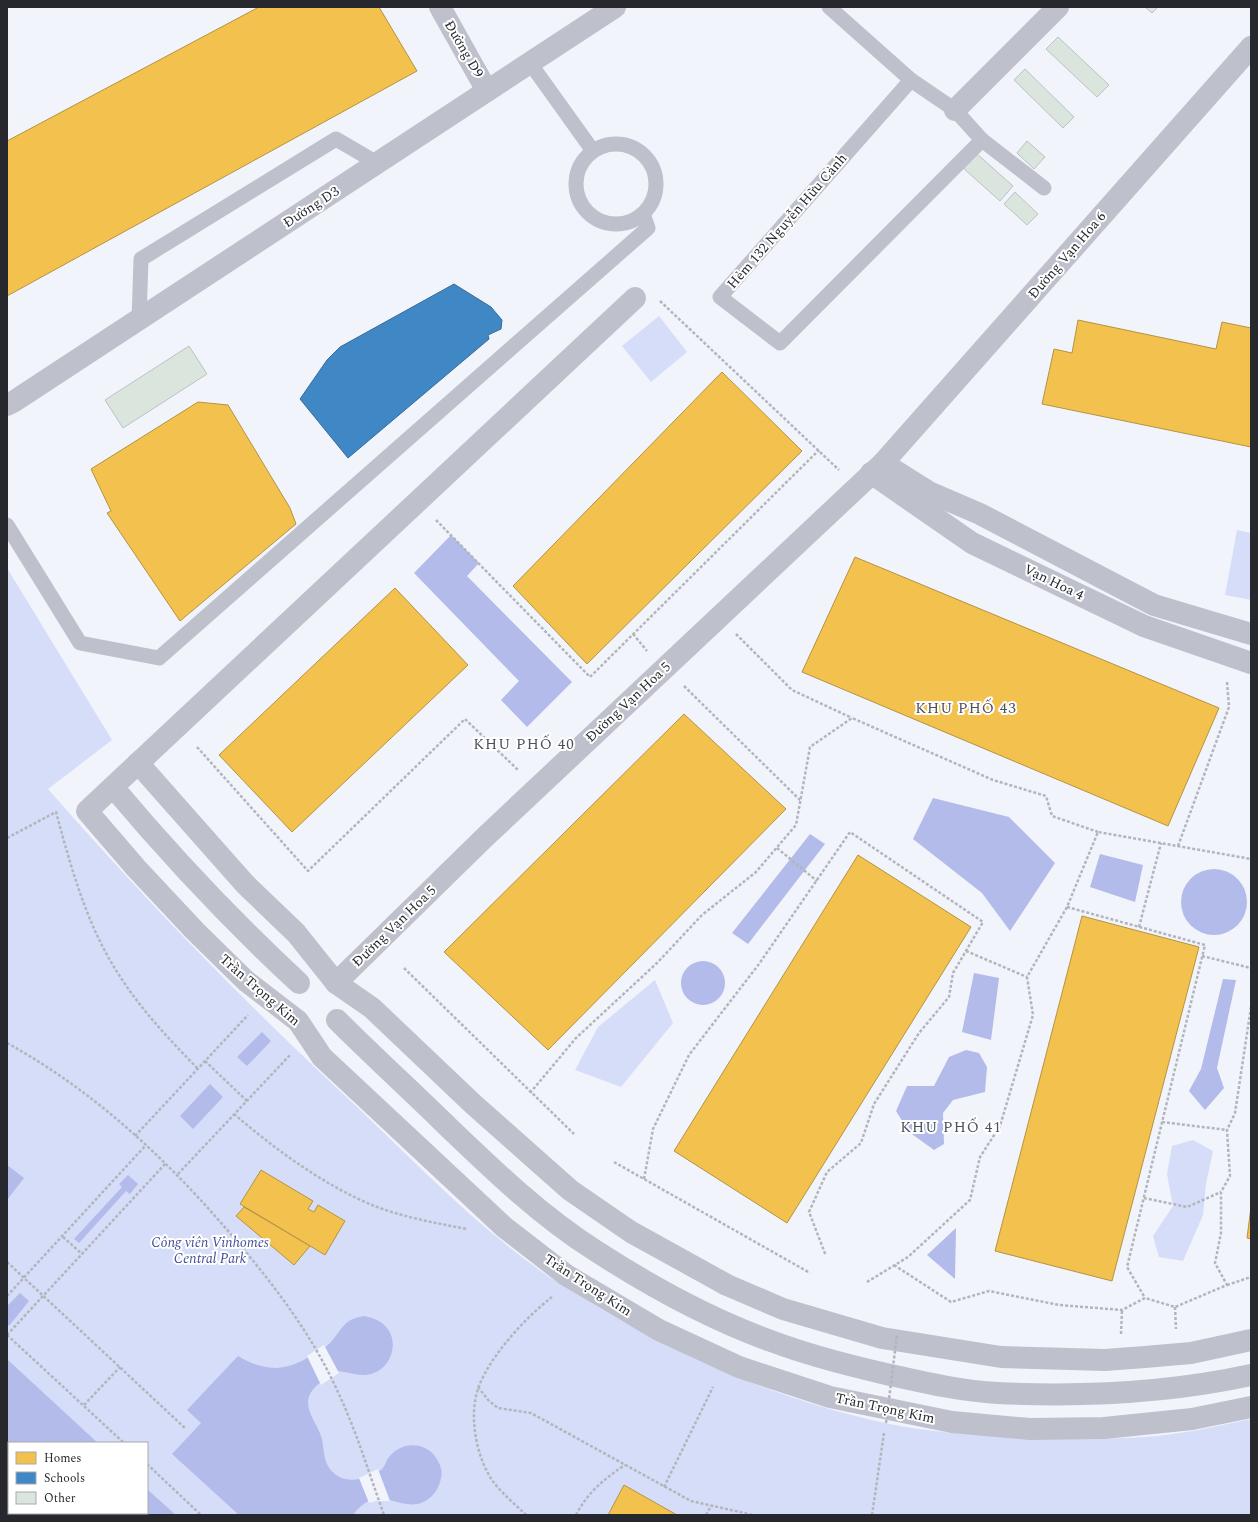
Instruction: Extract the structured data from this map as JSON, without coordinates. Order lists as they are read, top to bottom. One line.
{"streets":{"street":["Đường D9","Đường D3","Đường Vạn Hoa 6","Vạn Hoa 4","Đường Vạn Hoa 5","Trần Trọng Kim"],"lane":["Hẻm 132 Nguyễn Hữu Cảnh"]},"crossings":[["Đường D9","Đường D3"],["Đường Vạn Hoa 6","Vạn Hoa 4"],["Đường Vạn Hoa 6","Đường Vạn Hoa 5"],["Vạn Hoa 4","Đường Vạn Hoa 5"],["Đường Vạn Hoa 5","Trần Trọng Kim"]],"districts":["KHU PHỐ 43","KHU PHỐ 40","KHU PHỐ 41"],"parks":["Công viên Vinhomes Central Park"],"legend":["Homes","Schools","Other"]}
